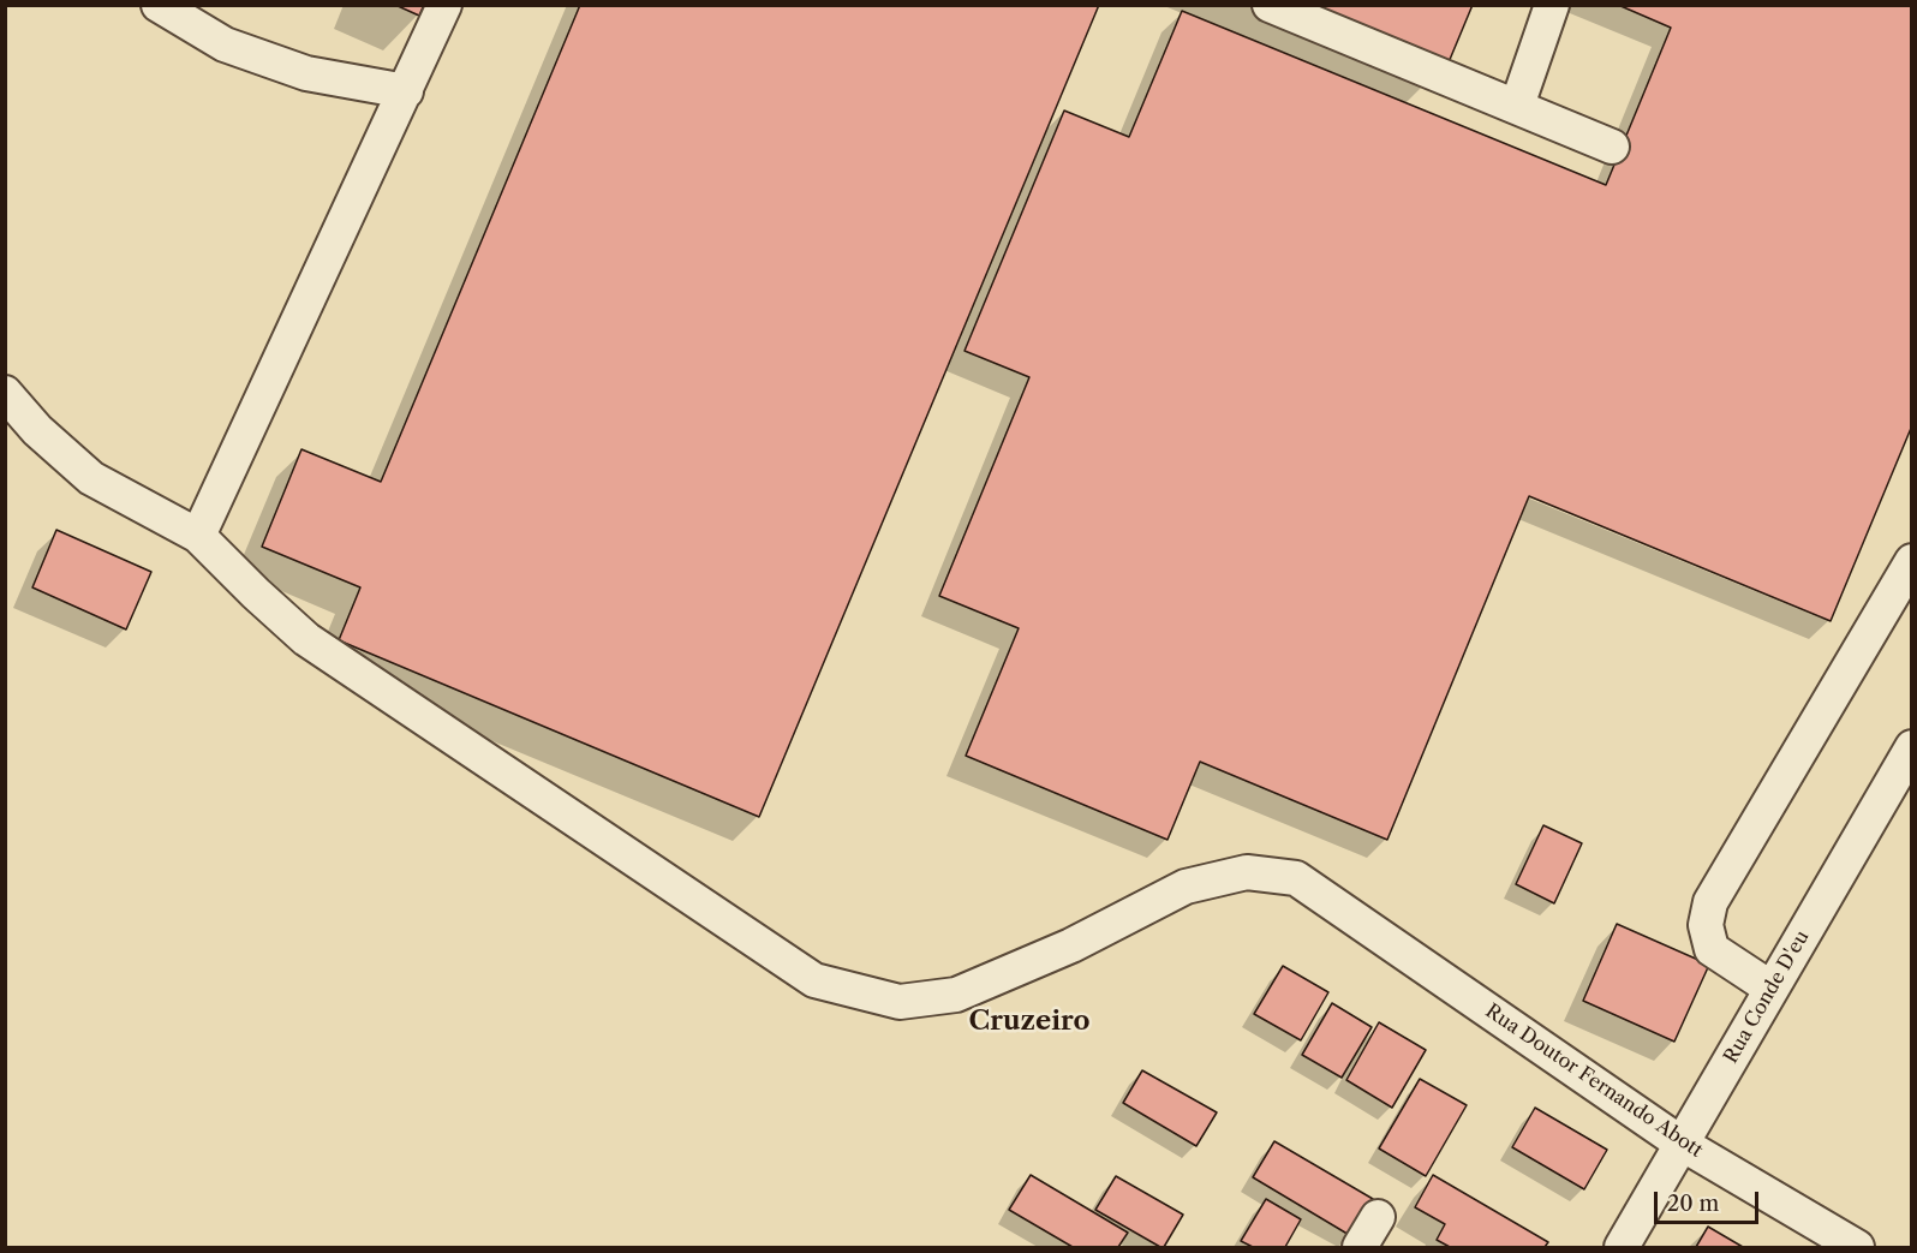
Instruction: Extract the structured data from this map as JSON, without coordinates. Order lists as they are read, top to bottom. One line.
{"streets":{"street":["Rua Conde D'eu","Rua Doutor Fernando Abott"]},"crossings":[["Rua Conde D'eu","Rua Doutor Fernando Abott"]],"districts":["Cruzeiro"],"scale_bar":"20 m"}
